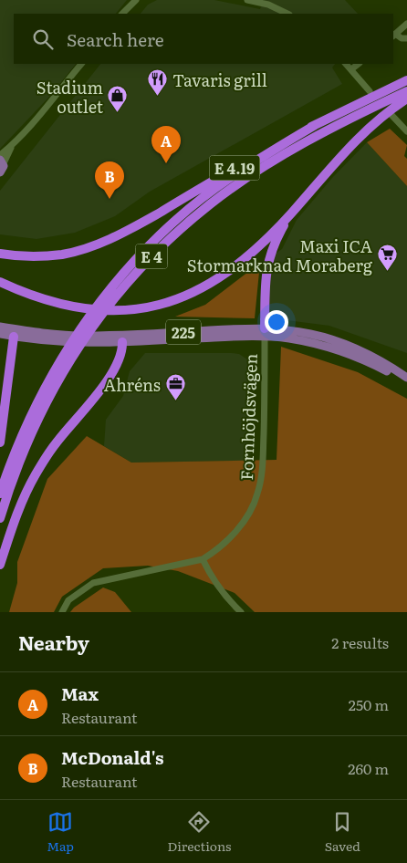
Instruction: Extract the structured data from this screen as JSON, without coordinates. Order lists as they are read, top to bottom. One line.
{"streets":{"highway":["E 4.19","E 4"],"main road":["225"],"street":["Fornhöjdsvägen"]},"crossings":[["E 4.19","E 4"],["225","Fornhöjdsvägen"]],"places":{"restaurant":["Tavaris grill"],"shop":["Stadium outlet"],"supermarket":["Maxi ICA Stormarknad Moraberg"],"office":["Ahréns"]},"page":{"search":"Search here","pins":["A","B"],"heading":["Nearby","2 results"],"list":[{"mark":"A","name":"Max","note":"Restaurant","value":"250 m"},{"mark":"B","name":"McDonald's","note":"Restaurant","value":"260 m"}],"nav":["Map","Directions","Saved"]}}
